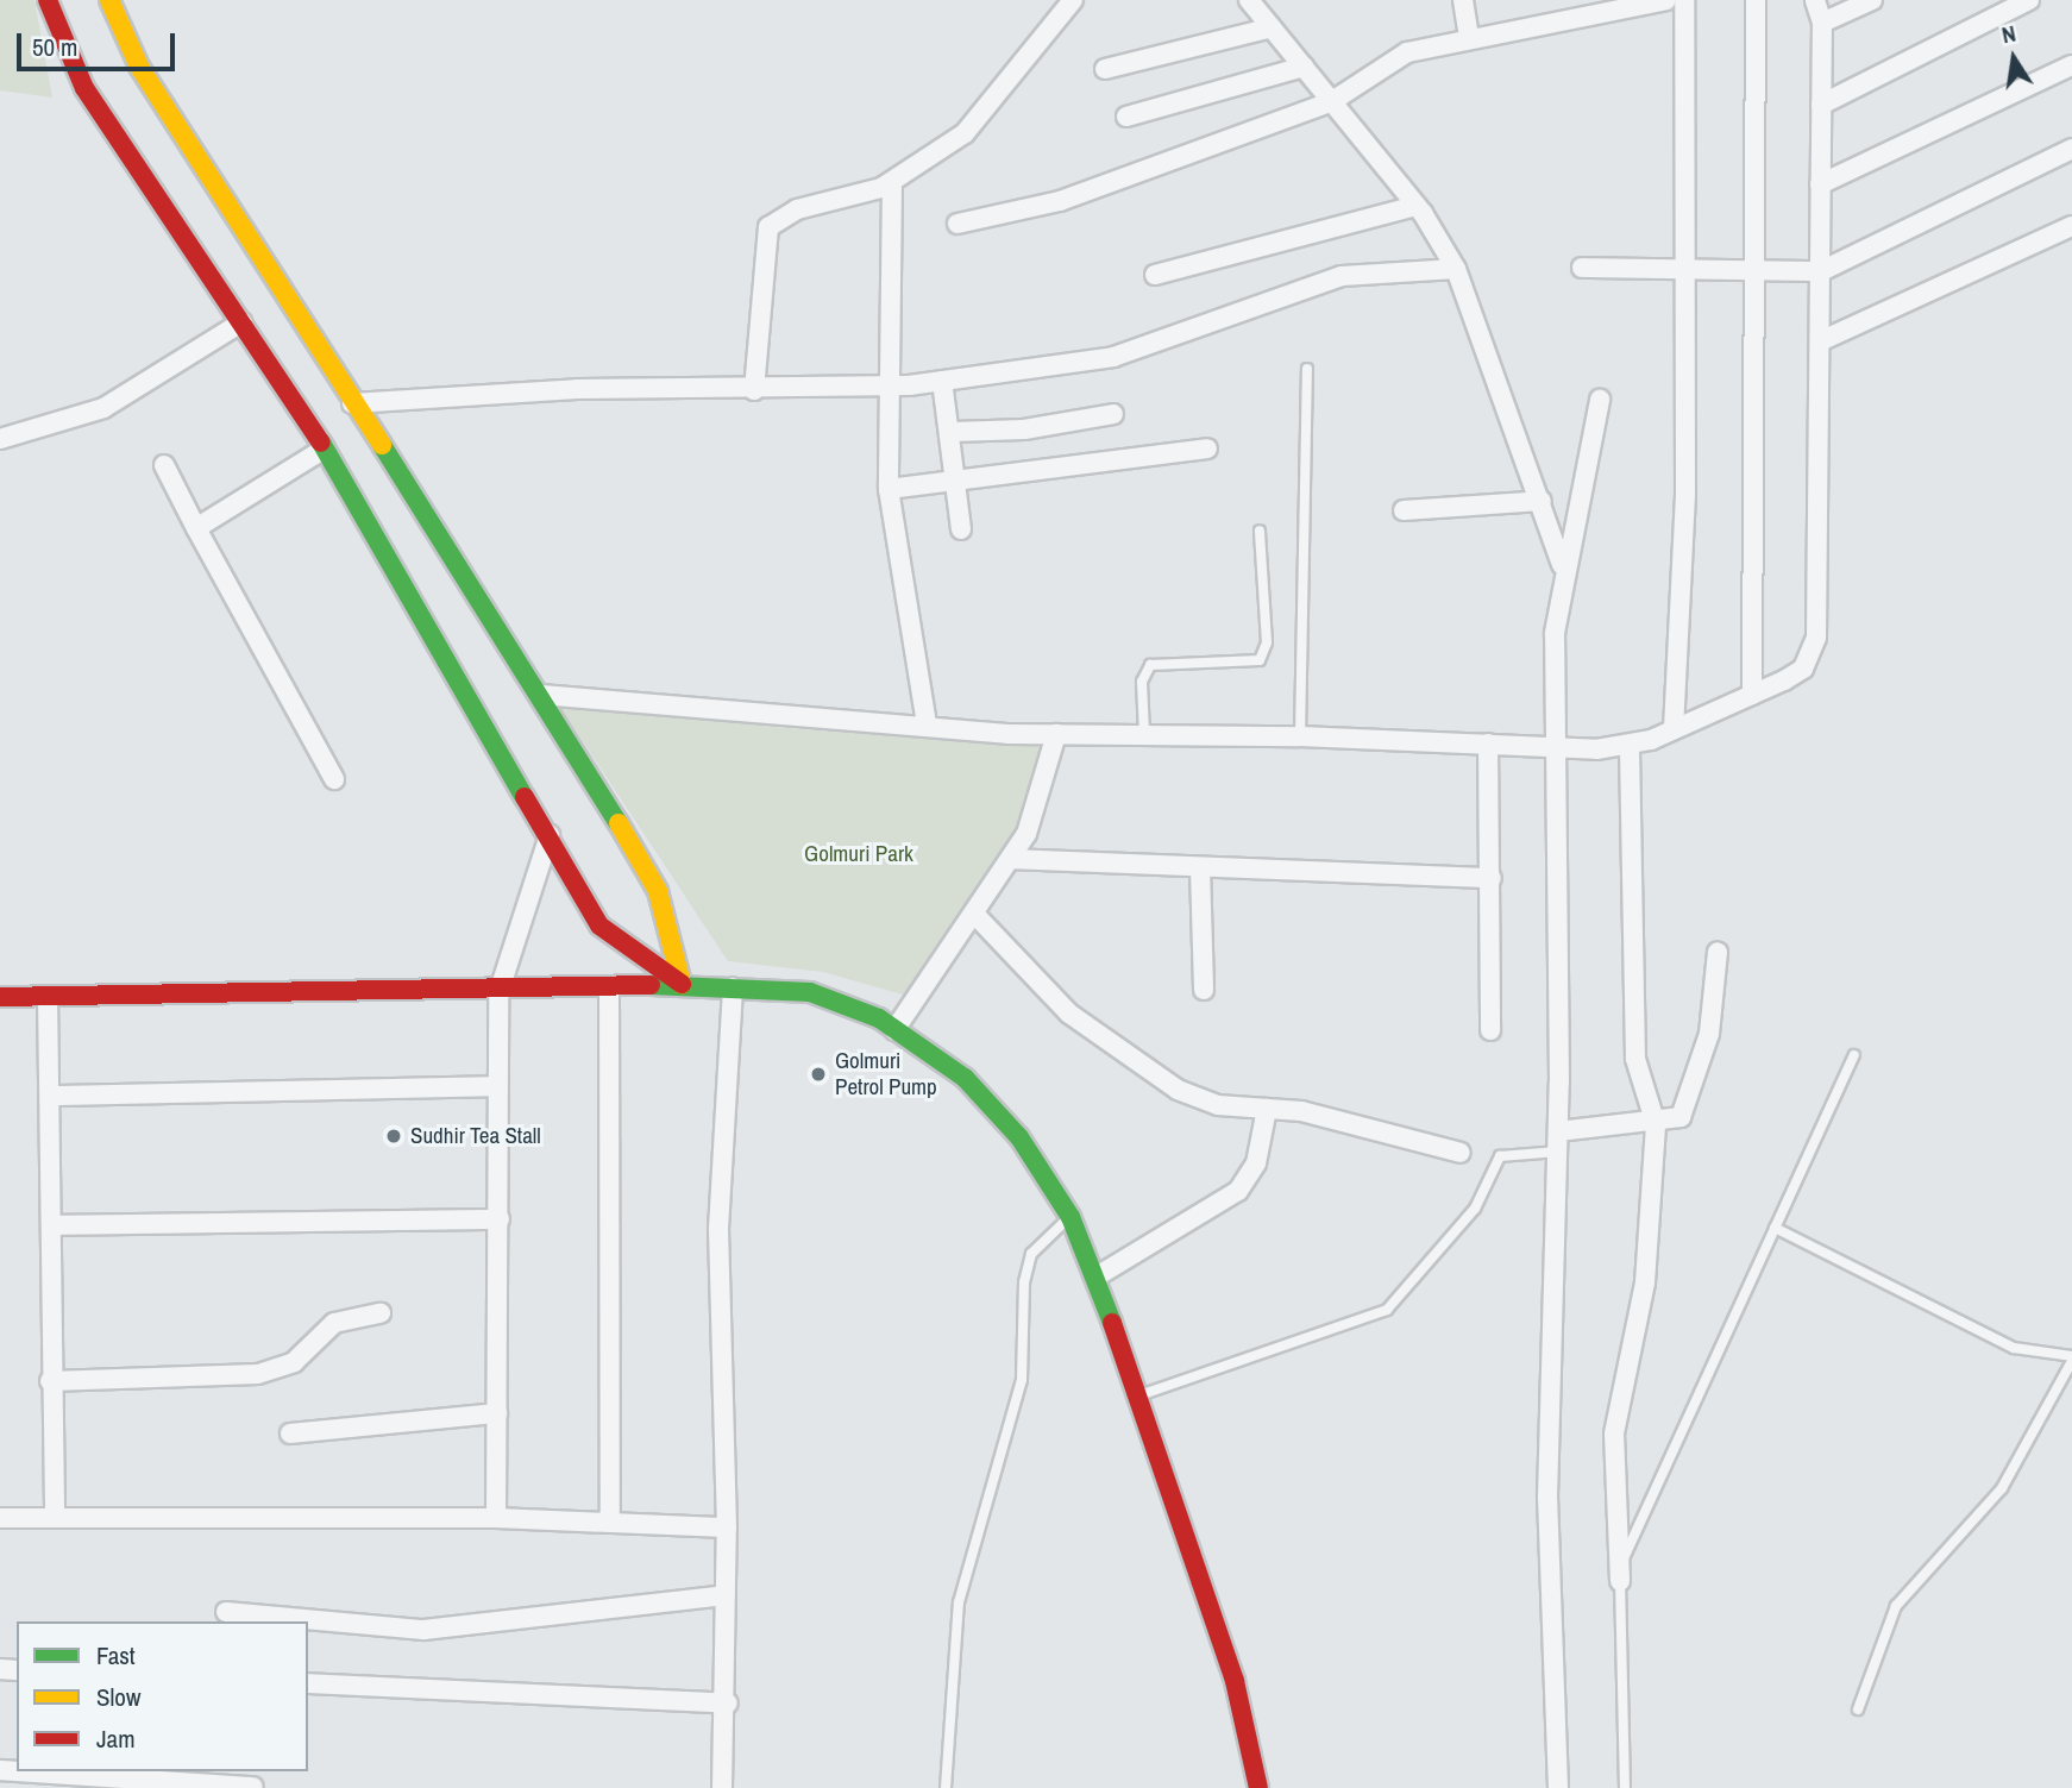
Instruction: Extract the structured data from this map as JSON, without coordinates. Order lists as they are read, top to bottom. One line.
{"parks":["Golmuri Park"],"places":["Golmuri Petrol Pump","Sudhir Tea Stall"],"legend":["Fast","Slow","Jam"],"scale_bar":"50 m","north":"top"}
